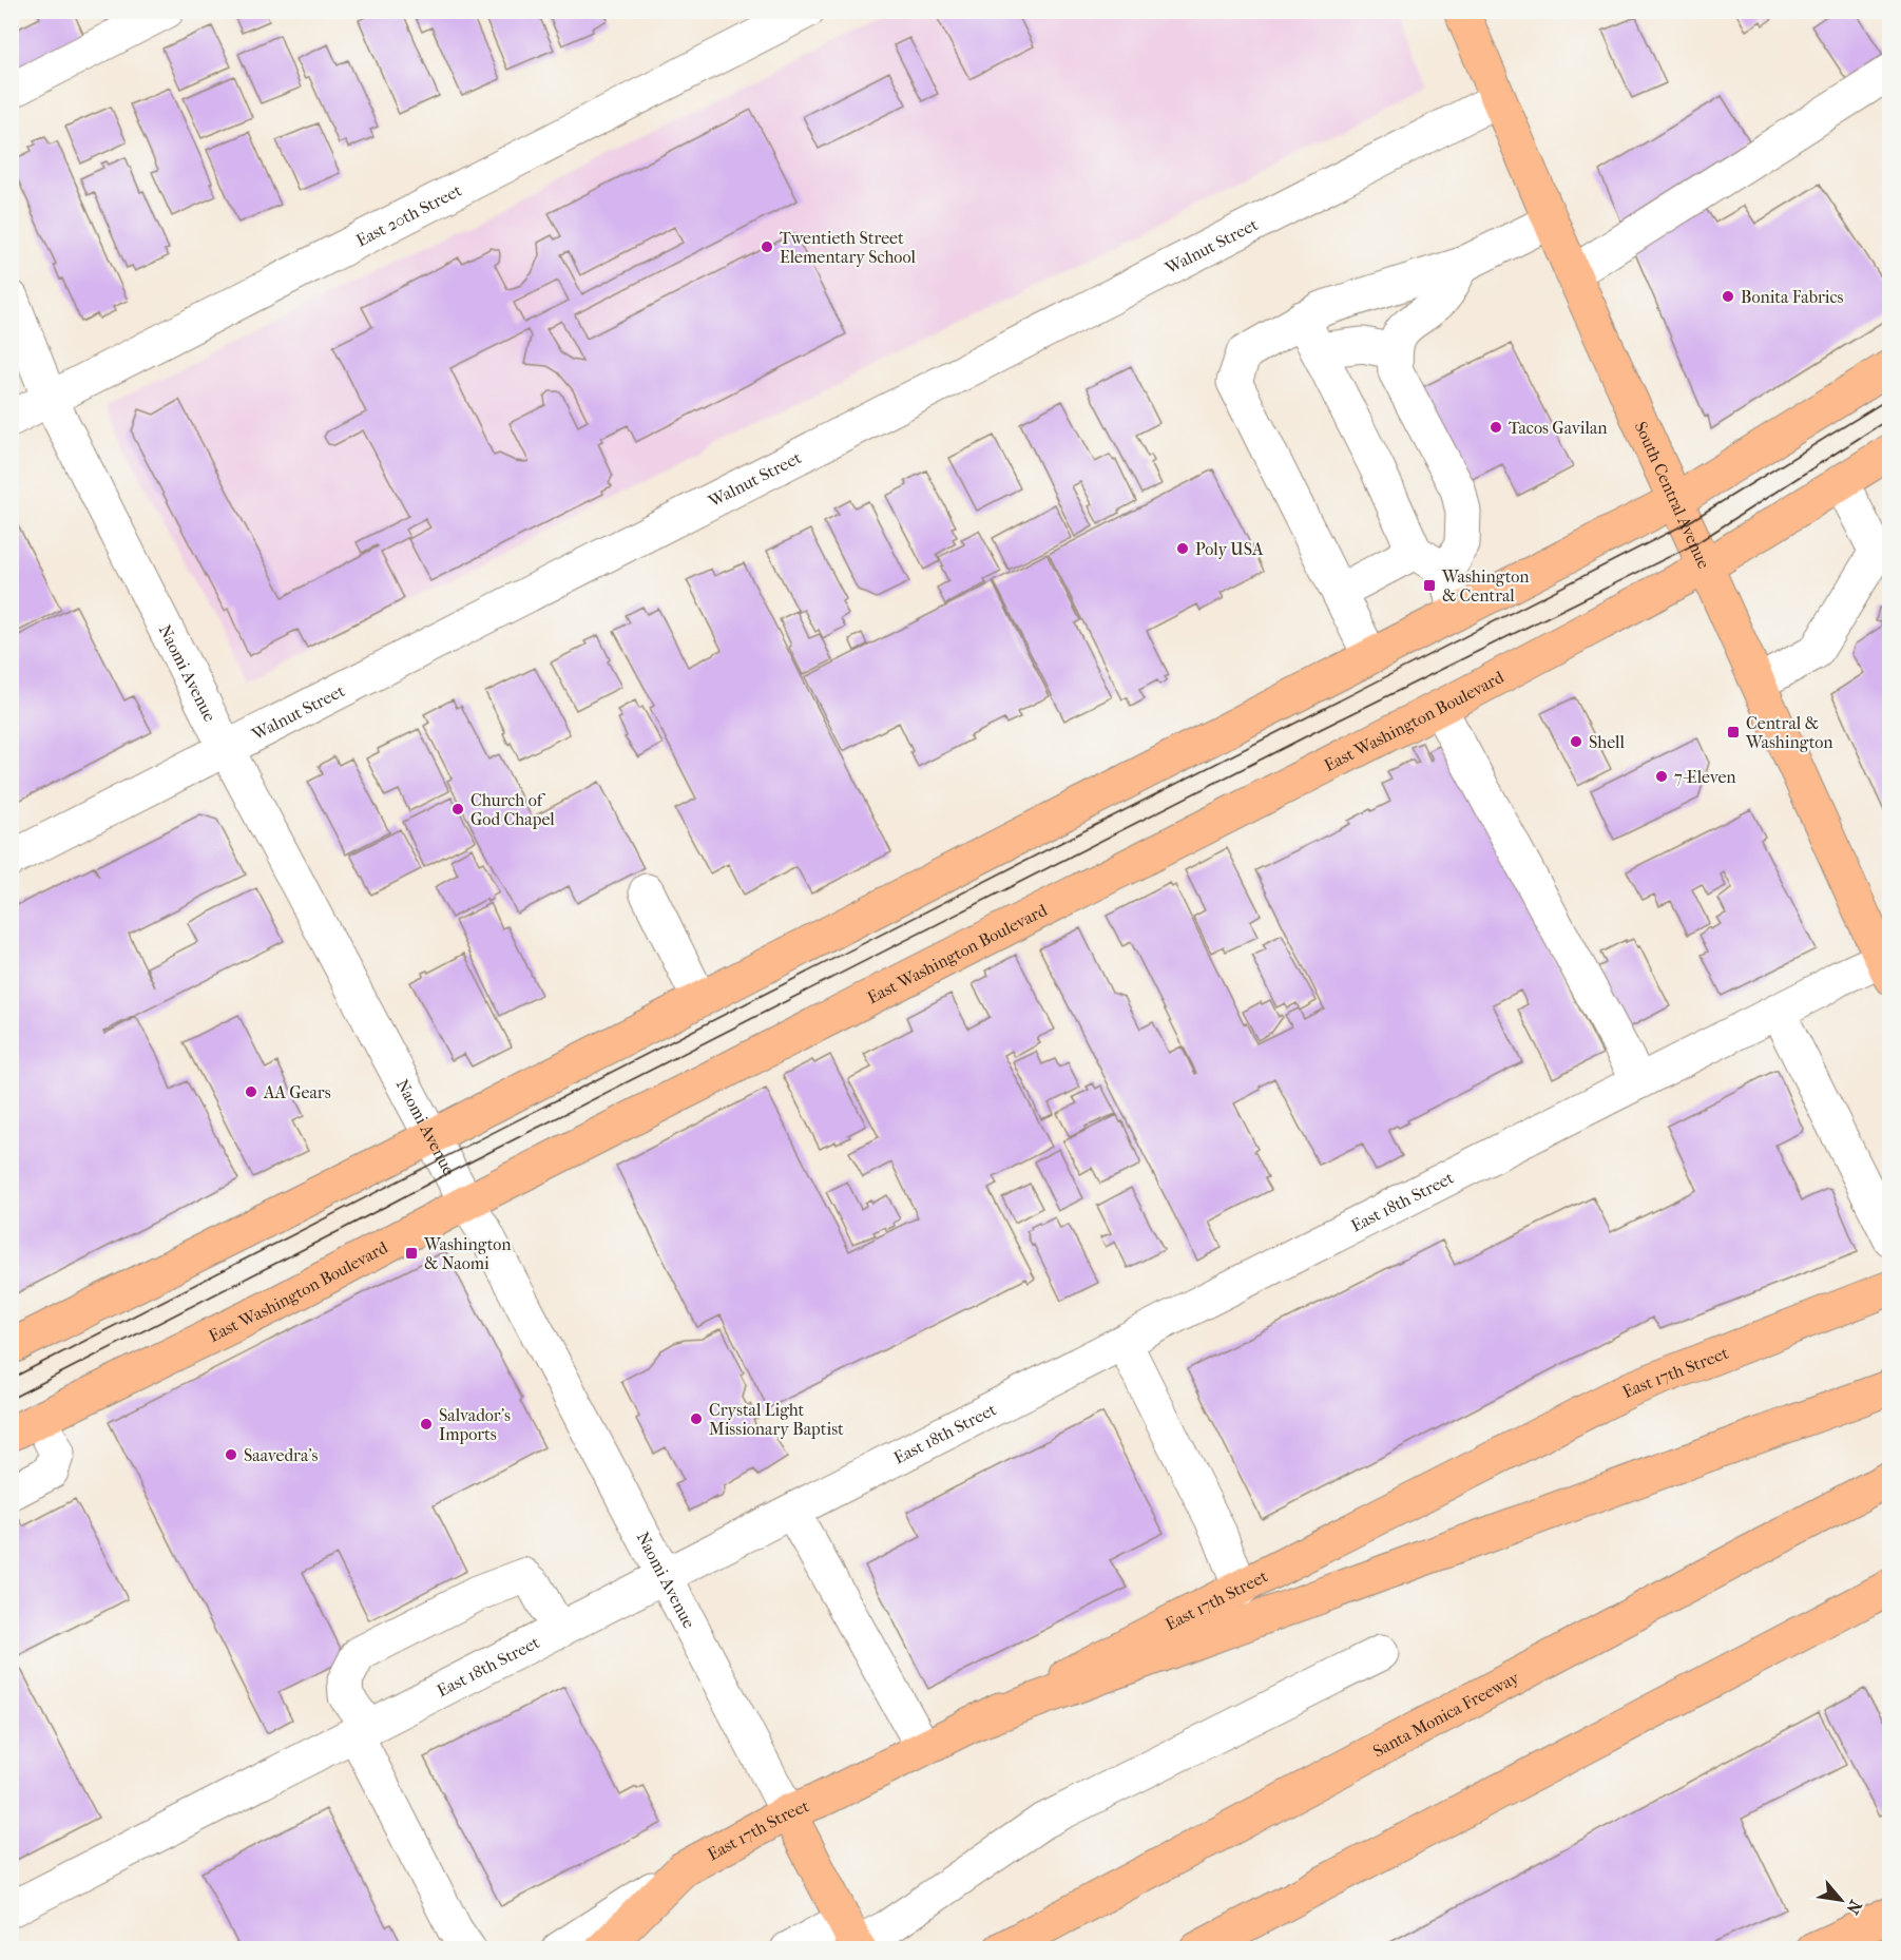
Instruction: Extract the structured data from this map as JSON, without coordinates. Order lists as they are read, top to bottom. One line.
{"streets":{"main road":["South Central Avenue","Naomi Avenue","East Washington Boulevard","East 17th Street","Santa Monica Freeway"],"street":["East 20th Street","Walnut Street","East 18th Street"]},"crossings":[["East 20th Street","Naomi Avenue"],["Walnut Street","South Central Avenue"],["Walnut Street","Naomi Avenue"],["South Central Avenue","East Washington Boulevard"],["South Central Avenue","East 18th Street"],["Naomi Avenue","East Washington Boulevard"],["Naomi Avenue","East 18th Street"],["Naomi Avenue","East 17th Street"]],"places":{"other":["Twentieth Street Elementary School","Bonita Fabrics","Tacos Gavilan","Poly USA","Shell","7-Eleven","Church of God Chapel","AA Gears","Crystal Light Missionary Baptist","Salvador's Imports","Saavedra's"],"transit":["Washington & Central","Central & Washington","Washington & Naomi"]},"north":"bottom right"}
